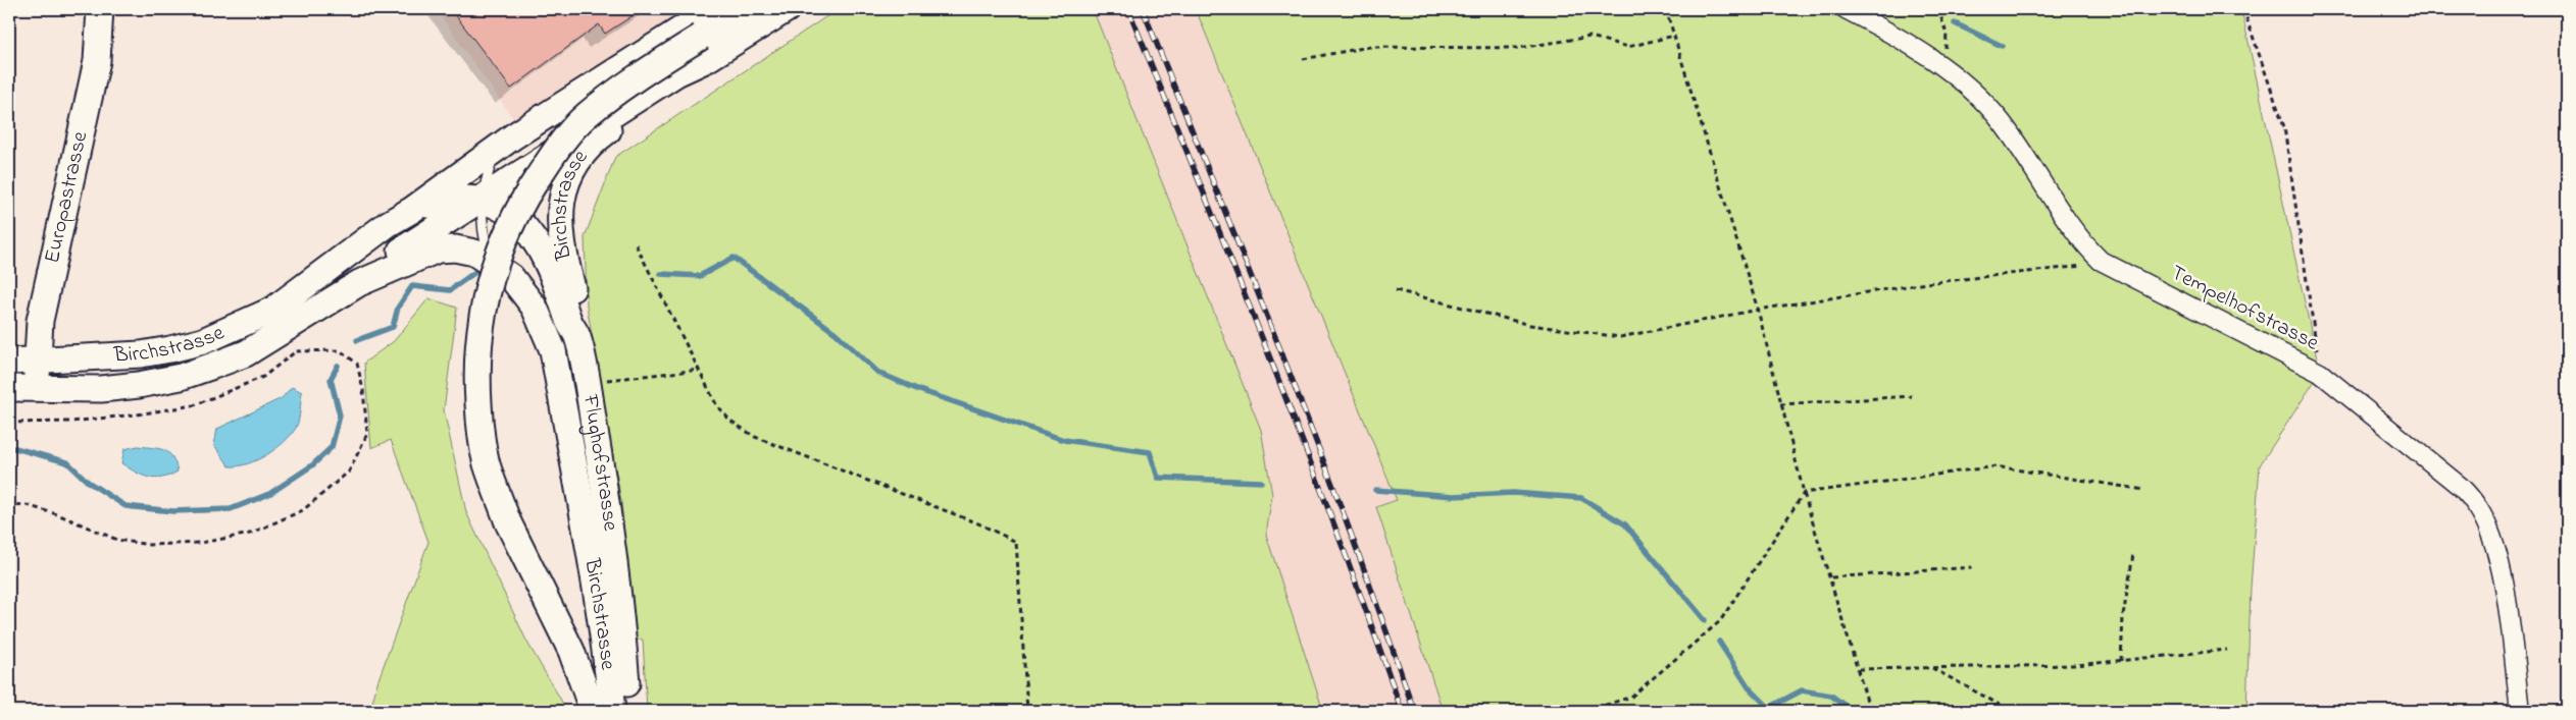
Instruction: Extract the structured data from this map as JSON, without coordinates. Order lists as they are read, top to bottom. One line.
{"streets":{"main road":["Europastrasse","Birchstrasse","Flughofstrasse"],"street":["Tempelhofstrasse"]},"crossings":[["Europastrasse","Birchstrasse"],["Birchstrasse","Flughofstrasse"]]}
